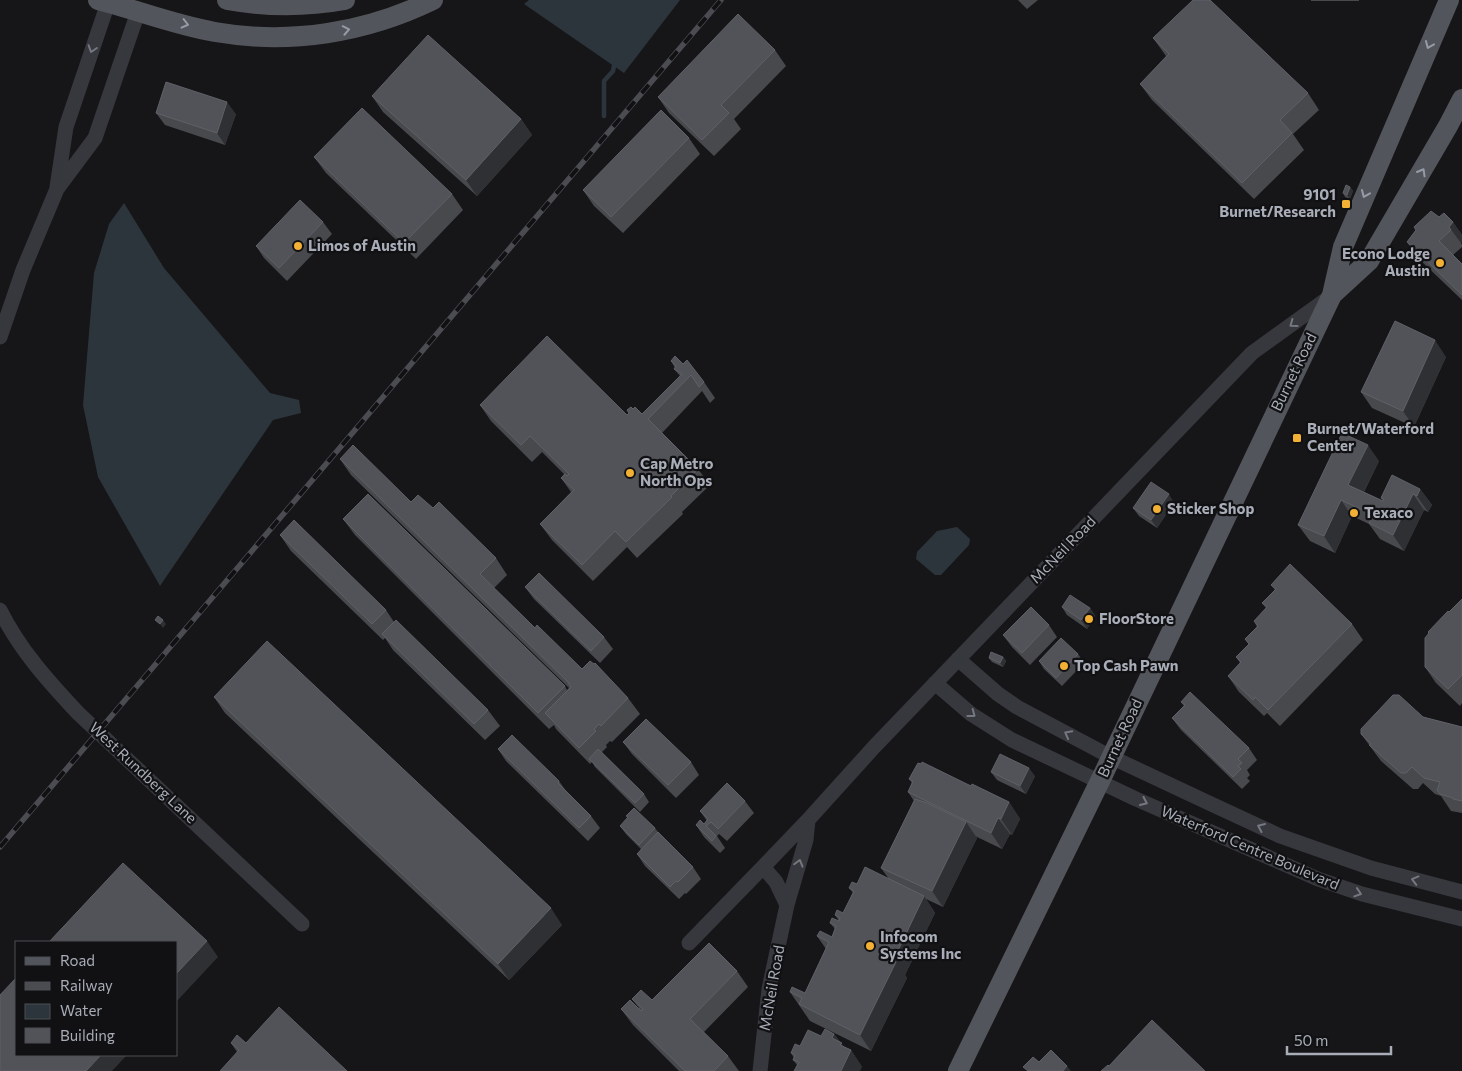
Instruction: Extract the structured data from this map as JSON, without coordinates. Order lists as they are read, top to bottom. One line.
{"streets":{"main road":["Burnet Road"],"street":["McNeil Road","West Rundberg Lane","Waterford Centre Boulevard"]},"crossings":[["Burnet Road","McNeil Road"],["Burnet Road","Waterford Centre Boulevard"],["McNeil Road","Waterford Centre Boulevard"]],"places":{"transit":["9101 Burnet/Research","Burnet/Waterford Center"],"other":["Limos of Austin","Econo Lodge Austin","Cap Metro North Ops","Sticker Shop","Texaco","FloorStore","Top Cash Pawn","Infocom Systems Inc"]},"legend":["Road","Railway","Water","Building"],"scale_bar":"50 m"}
